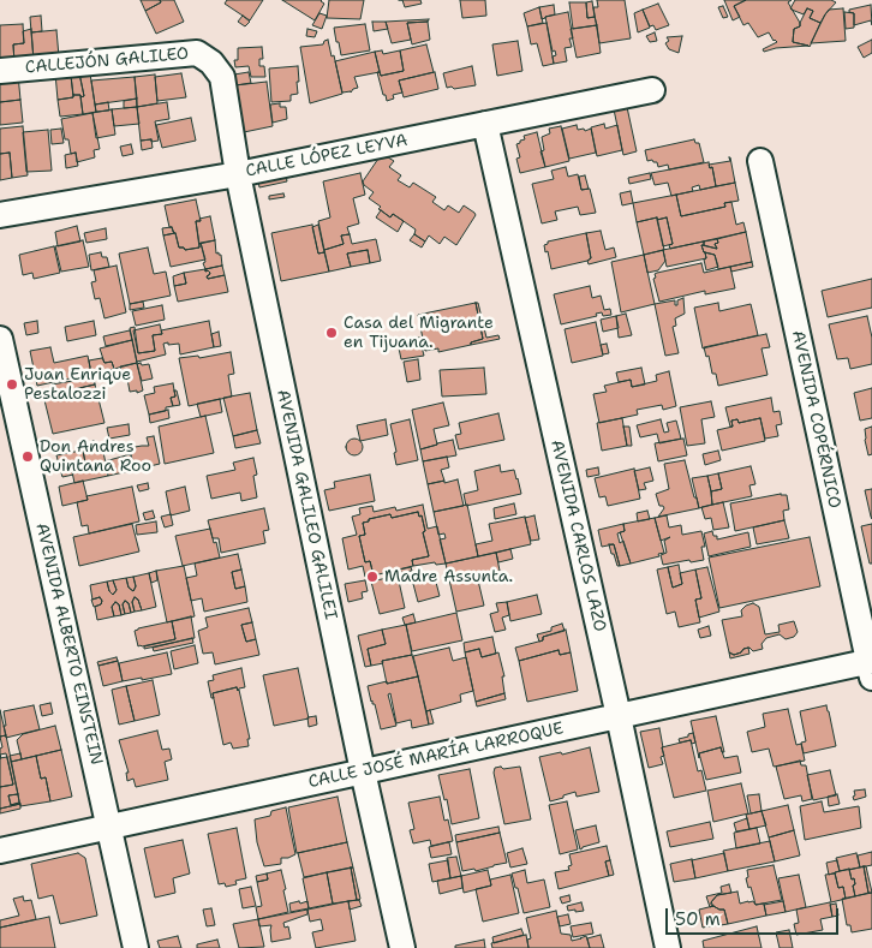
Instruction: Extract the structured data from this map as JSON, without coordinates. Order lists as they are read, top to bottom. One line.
{"streets":{"street":["CALLEJÓN GALILEO","CALLE LÓPEZ LEYVA","AVENIDA COPÉRNICO","AVENIDA GALILEO GALILEI","AVENIDA CARLOS LAZO","AVENIDA ALBERTO EINSTEIN","CALLE JOSÉ MARÍA LARROQUE"]},"crossings":[["CALLEJÓN GALILEO","AVENIDA GALILEO GALILEI"],["CALLE LÓPEZ LEYVA","AVENIDA GALILEO GALILEI"],["CALLE LÓPEZ LEYVA","AVENIDA CARLOS LAZO"],["AVENIDA COPÉRNICO","CALLE JOSÉ MARÍA LARROQUE"],["AVENIDA GALILEO GALILEI","CALLE JOSÉ MARÍA LARROQUE"],["AVENIDA CARLOS LAZO","CALLE JOSÉ MARÍA LARROQUE"],["AVENIDA ALBERTO EINSTEIN","CALLE JOSÉ MARÍA LARROQUE"]],"places":["Casa del Migrante en Tijuana.","Juan Enrique Pestalozzi","Don Andres Quintana Roo","Madre Assunta."],"scale_bar":"50 m"}
